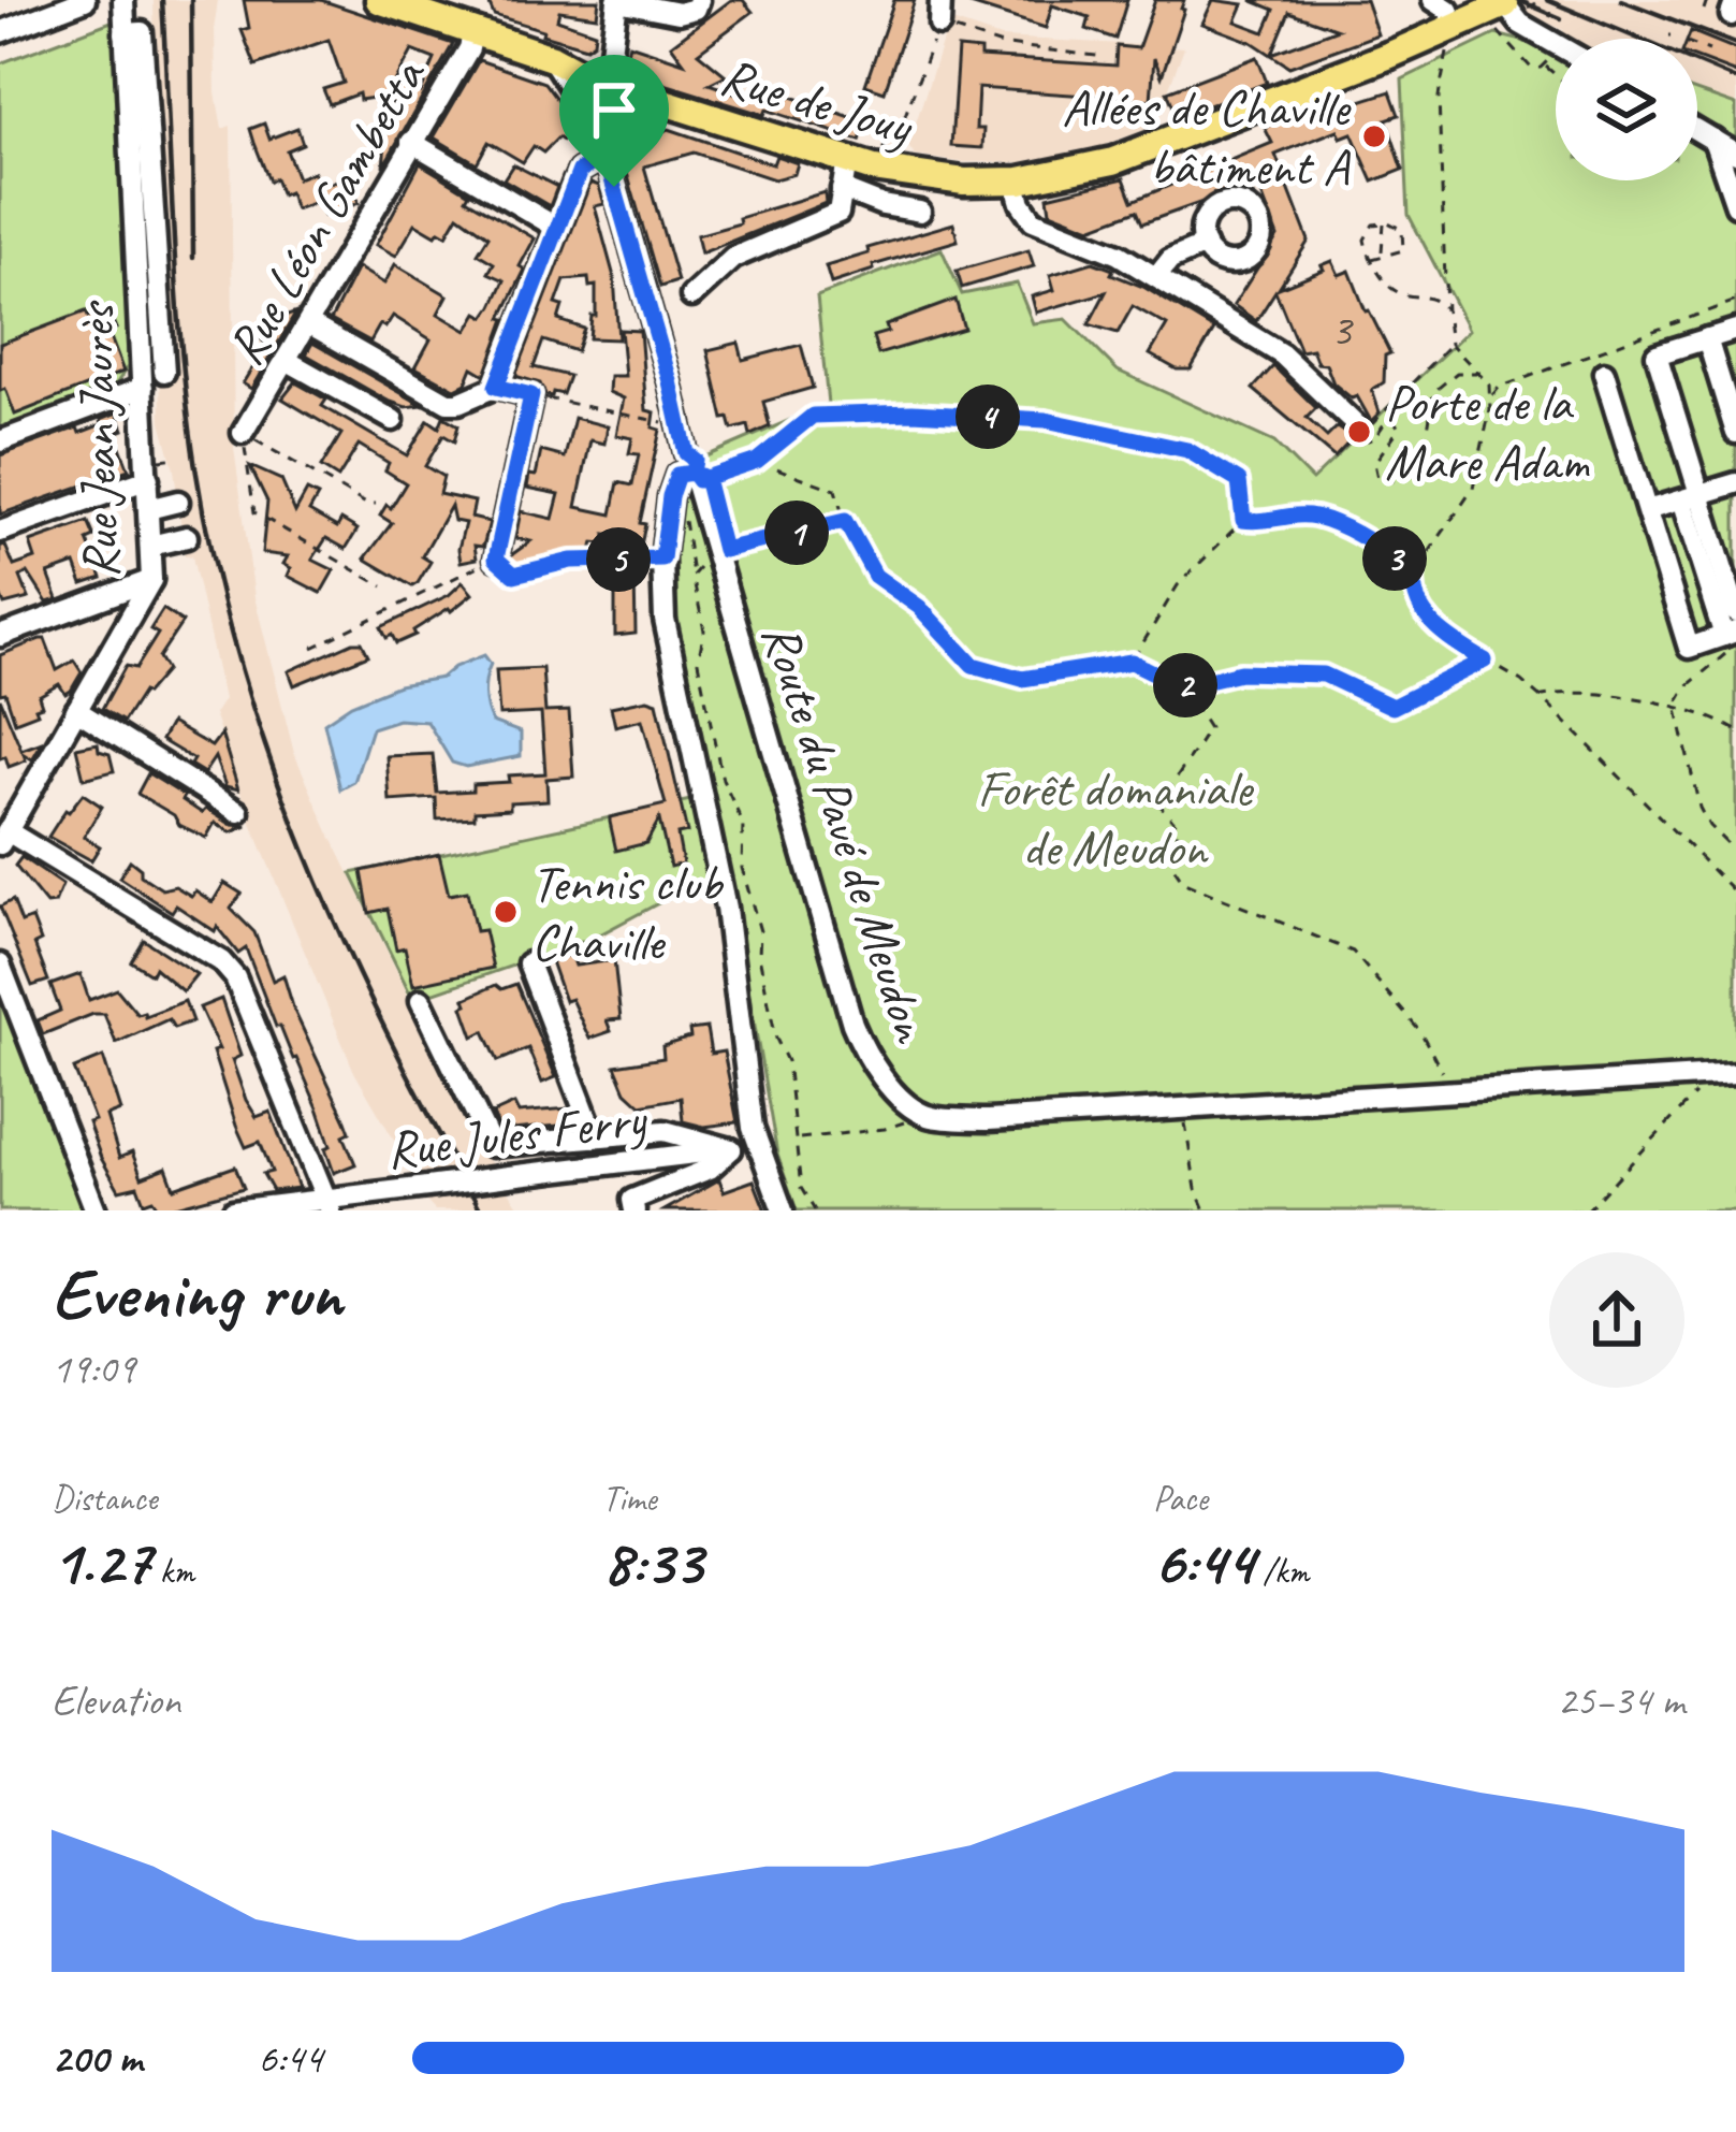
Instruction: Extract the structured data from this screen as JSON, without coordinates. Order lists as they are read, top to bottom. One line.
{"streets":{"main road":["Rue de Jouy"],"street":["Rue Léon Gambetta","Rue Jean Jaurès","Route du Pavé de Meudon","Rue Jules Ferry"]},"crossings":[["Rue de Jouy","Rue Léon Gambetta"]],"parks":["Forêt domaniale de Meudon"],"places":["Allées de Chaville bâtiment A","Porte de la Mare Adam","Tennis club Chaville"],"house_numbers":["3"],"page":{"pins":["4","1","3","5","2"],"heading":["Evening run","19:09"],"stats":[["Distance","1.27 km"],["Time","8:33"],["Pace","6:44 /km"]],"chart":["Elevation","25–34 m"],"list":[{"name":"200 m","note":"6:44"}]}}
